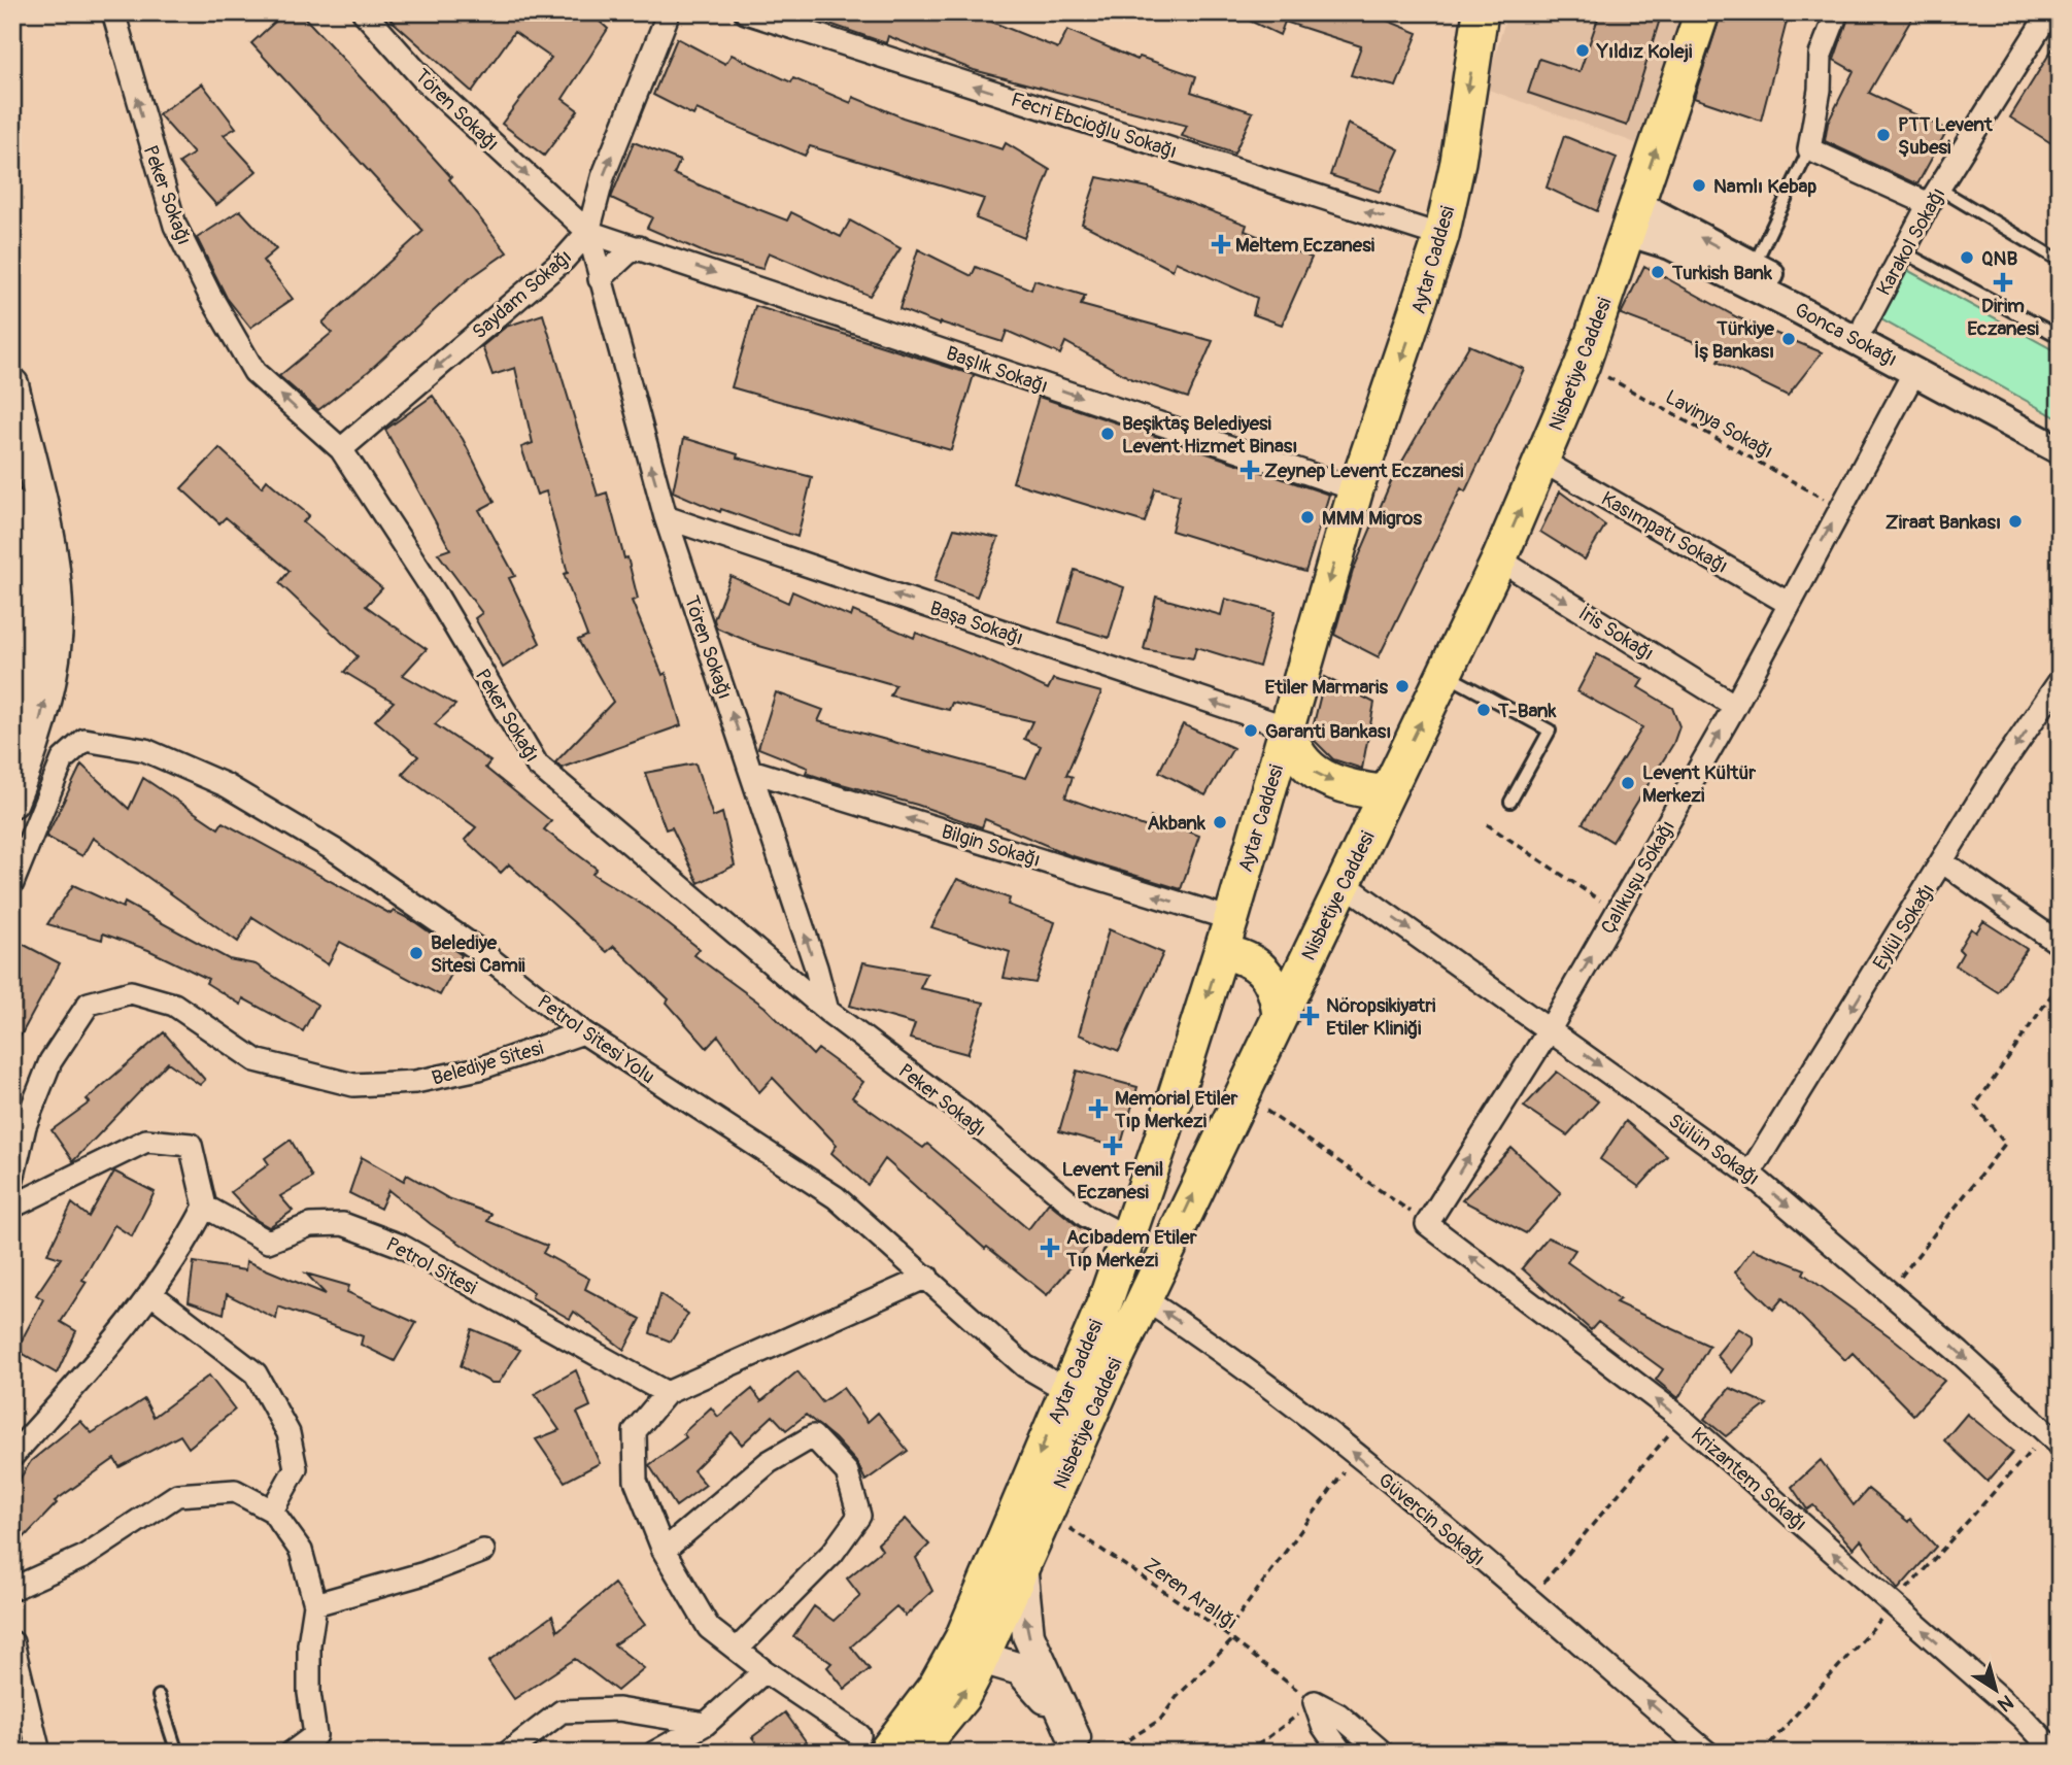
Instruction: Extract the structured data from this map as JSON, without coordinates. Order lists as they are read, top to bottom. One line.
{"streets":{"main road":["Aytar Caddesi","Nisbetiye Caddesi"],"street":["Tören Sokağı","Fecri Ebcioğlu Sokağı","Peker Sokağı","Karakol Sokağı","Saydam Sokağı","Gonca Sokağı","Başlık Sokağı","Kasımpatı Sokağı","Başa Sokağı","İris Sokağı","Bilgin Sokağı","Çalıkuşu Sokağı","Eylül Sokağı","Petrol Sitesi Yolu","Belediye Sitesi","Sülün Sokağı","Petrol Sitesi","Krizantem Sokağı","Güvercin Sokağı"],"path":["Lavinya Sokağı","Zeren Aralığı"]},"crossings":[["Tören Sokağı","Peker Sokağı"],["Tören Sokağı","Saydam Sokağı"],["Tören Sokağı","Başlık Sokağı"],["Tören Sokağı","Başa Sokağı"],["Tören Sokağı","Bilgin Sokağı"],["Fecri Ebcioğlu Sokağı","Aytar Caddesi"],["Peker Sokağı","Aytar Caddesi"],["Peker Sokağı","Saydam Sokağı"],["Karakol Sokağı","Gonca Sokağı"],["Aytar Caddesi","Nisbetiye Caddesi"],["Aytar Caddesi","Başlık Sokağı"],["Aytar Caddesi","Başa Sokağı"],["Aytar Caddesi","Bilgin Sokağı"],["Aytar Caddesi","Petrol Sitesi Yolu"],["Saydam Sokağı","Başlık Sokağı"],["Gonca Sokağı","Nisbetiye Caddesi"],["Gonca Sokağı","Çalıkuşu Sokağı"],["Nisbetiye Caddesi","Lavinya Sokağı"],["Nisbetiye Caddesi","Kasımpatı Sokağı"],["Nisbetiye Caddesi","İris Sokağı"],["Nisbetiye Caddesi","Sülün Sokağı"],["Nisbetiye Caddesi","Güvercin Sokağı"],["Nisbetiye Caddesi","Zeren Aralığı"],["Lavinya Sokağı","Çalıkuşu Sokağı"],["Kasımpatı Sokağı","Çalıkuşu Sokağı"],["İris Sokağı","Çalıkuşu Sokağı"],["Çalıkuşu Sokağı","Sülün Sokağı"],["Çalıkuşu Sokağı","Krizantem Sokağı"],["Eylül Sokağı","Sülün Sokağı"],["Petrol Sitesi Yolu","Belediye Sitesi"]],"one_way":["Fecri Ebcioğlu Sokağı","Aytar Caddesi","Nisbetiye Caddesi","Başlık Sokağı","Başa Sokağı","İris Sokağı","Bilgin Sokağı","Çalıkuşu Sokağı","Eylül Sokağı","Sülün Sokağı","Krizantem Sokağı","Güvercin Sokağı"],"places":{"other":["Yıldız Koleji","PTT Levent Şubesi","Namlı Kebap","QNB","Turkish Bank","Türkiye İş Bankası","Beşiktaş Belediyesi Levent Hizmet Binası","MMM Migros","Ziraat Bankası","Etiler Marmaris","T-Bank","Garanti Bankası","Levent Kültür Merkezi","Akbank","Belediye Sitesi Camii"],"health":["Meltem Eczanesi","Dirim Eczanesi","Zeynep Levent Eczanesi","Nöropsikiyatri Etiler Kliniği","Memorial Etiler Tıp Merkezi","Levent Fenil Eczanesi","Acıbadem Etiler Tıp Merkezi"]},"north":"bottom right"}
